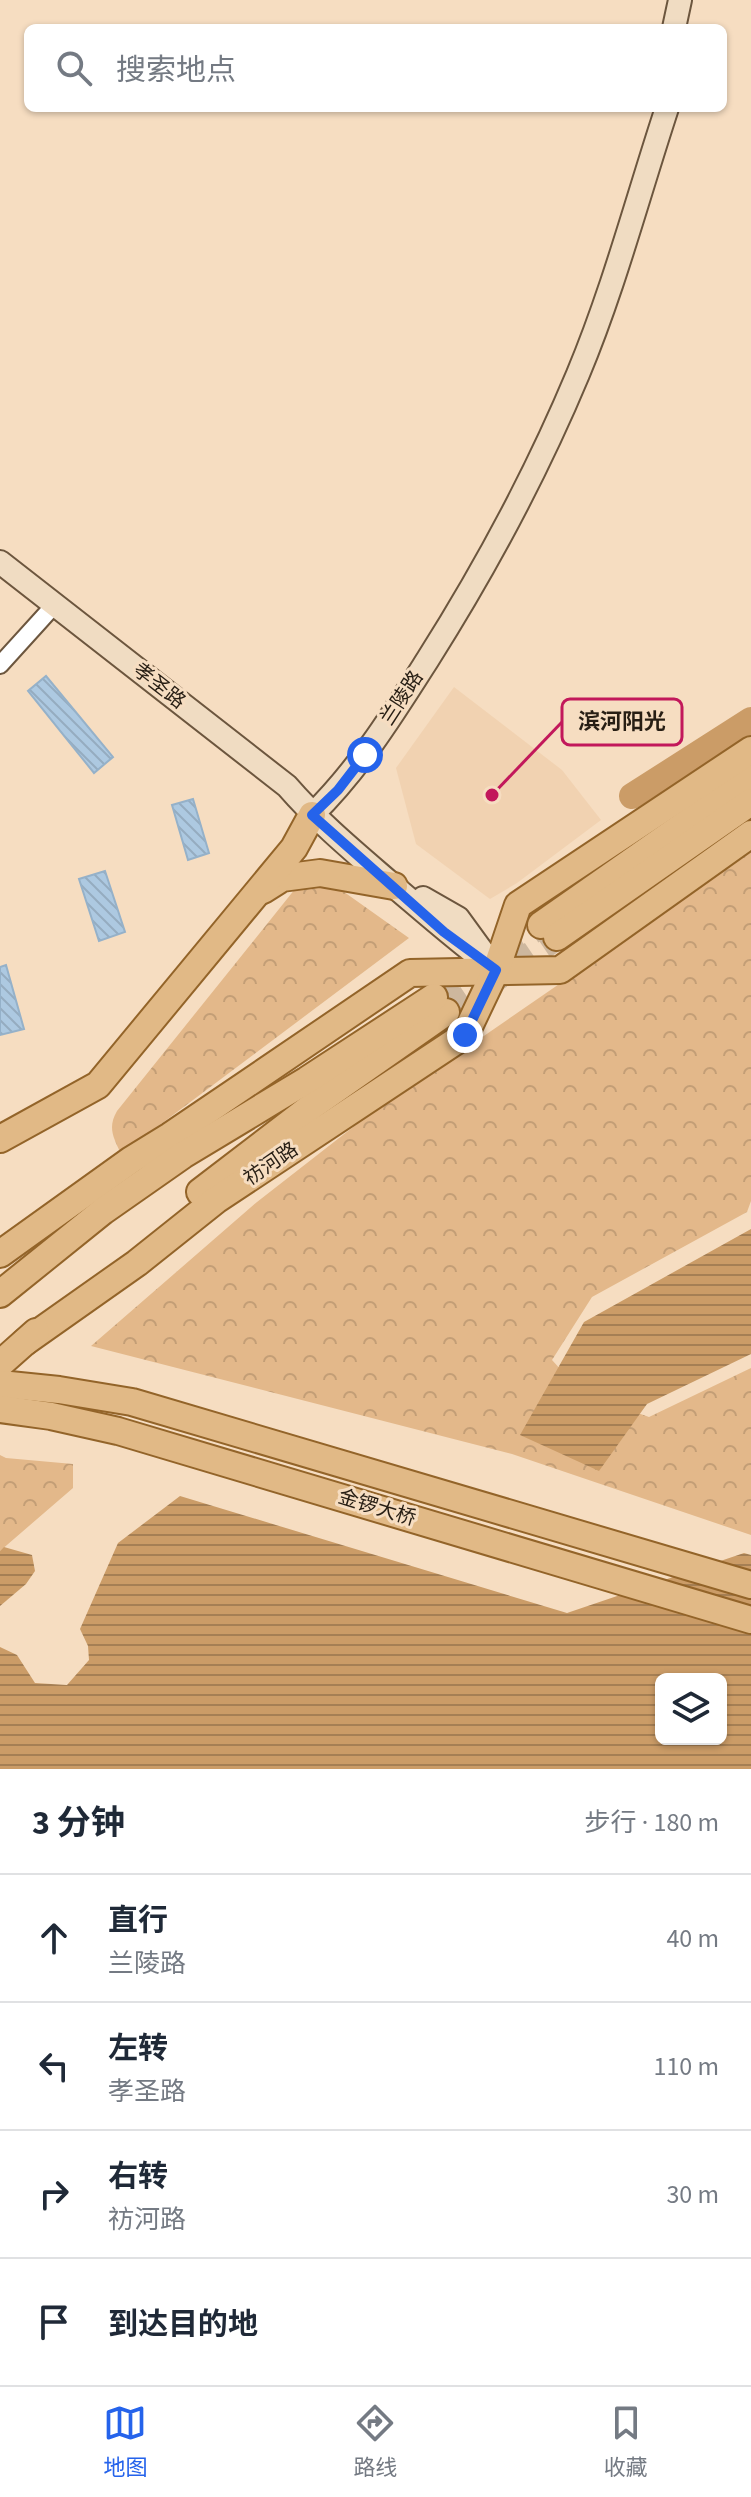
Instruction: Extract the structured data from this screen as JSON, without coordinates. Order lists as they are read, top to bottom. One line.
{"streets":{"main road":["孝圣路","兰陵路","祊河路","金锣大桥"]},"crossings":[["孝圣路","兰陵路"],["孝圣路","祊河路"]],"places":["滨河阳光"],"page":{"search":"搜索地点","heading":["3 分钟","步行 · 180 m"],"list":[["直行","兰陵路","40 m"],["左转","孝圣路","110 m"],["右转","祊河路","30 m"],"到达目的地"],"nav":["地图","路线","收藏"]}}
